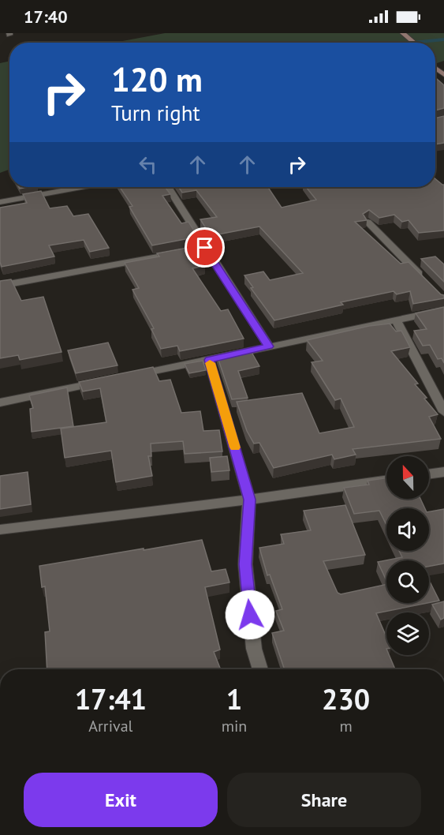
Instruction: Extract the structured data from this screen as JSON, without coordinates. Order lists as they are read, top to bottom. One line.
{"north":"top","page":{"status":"17:40","turn":["120 m","Turn right"],"eta":["17:41","Arrival","1","min","230","m"],"buttons":["Exit","Share"]}}
